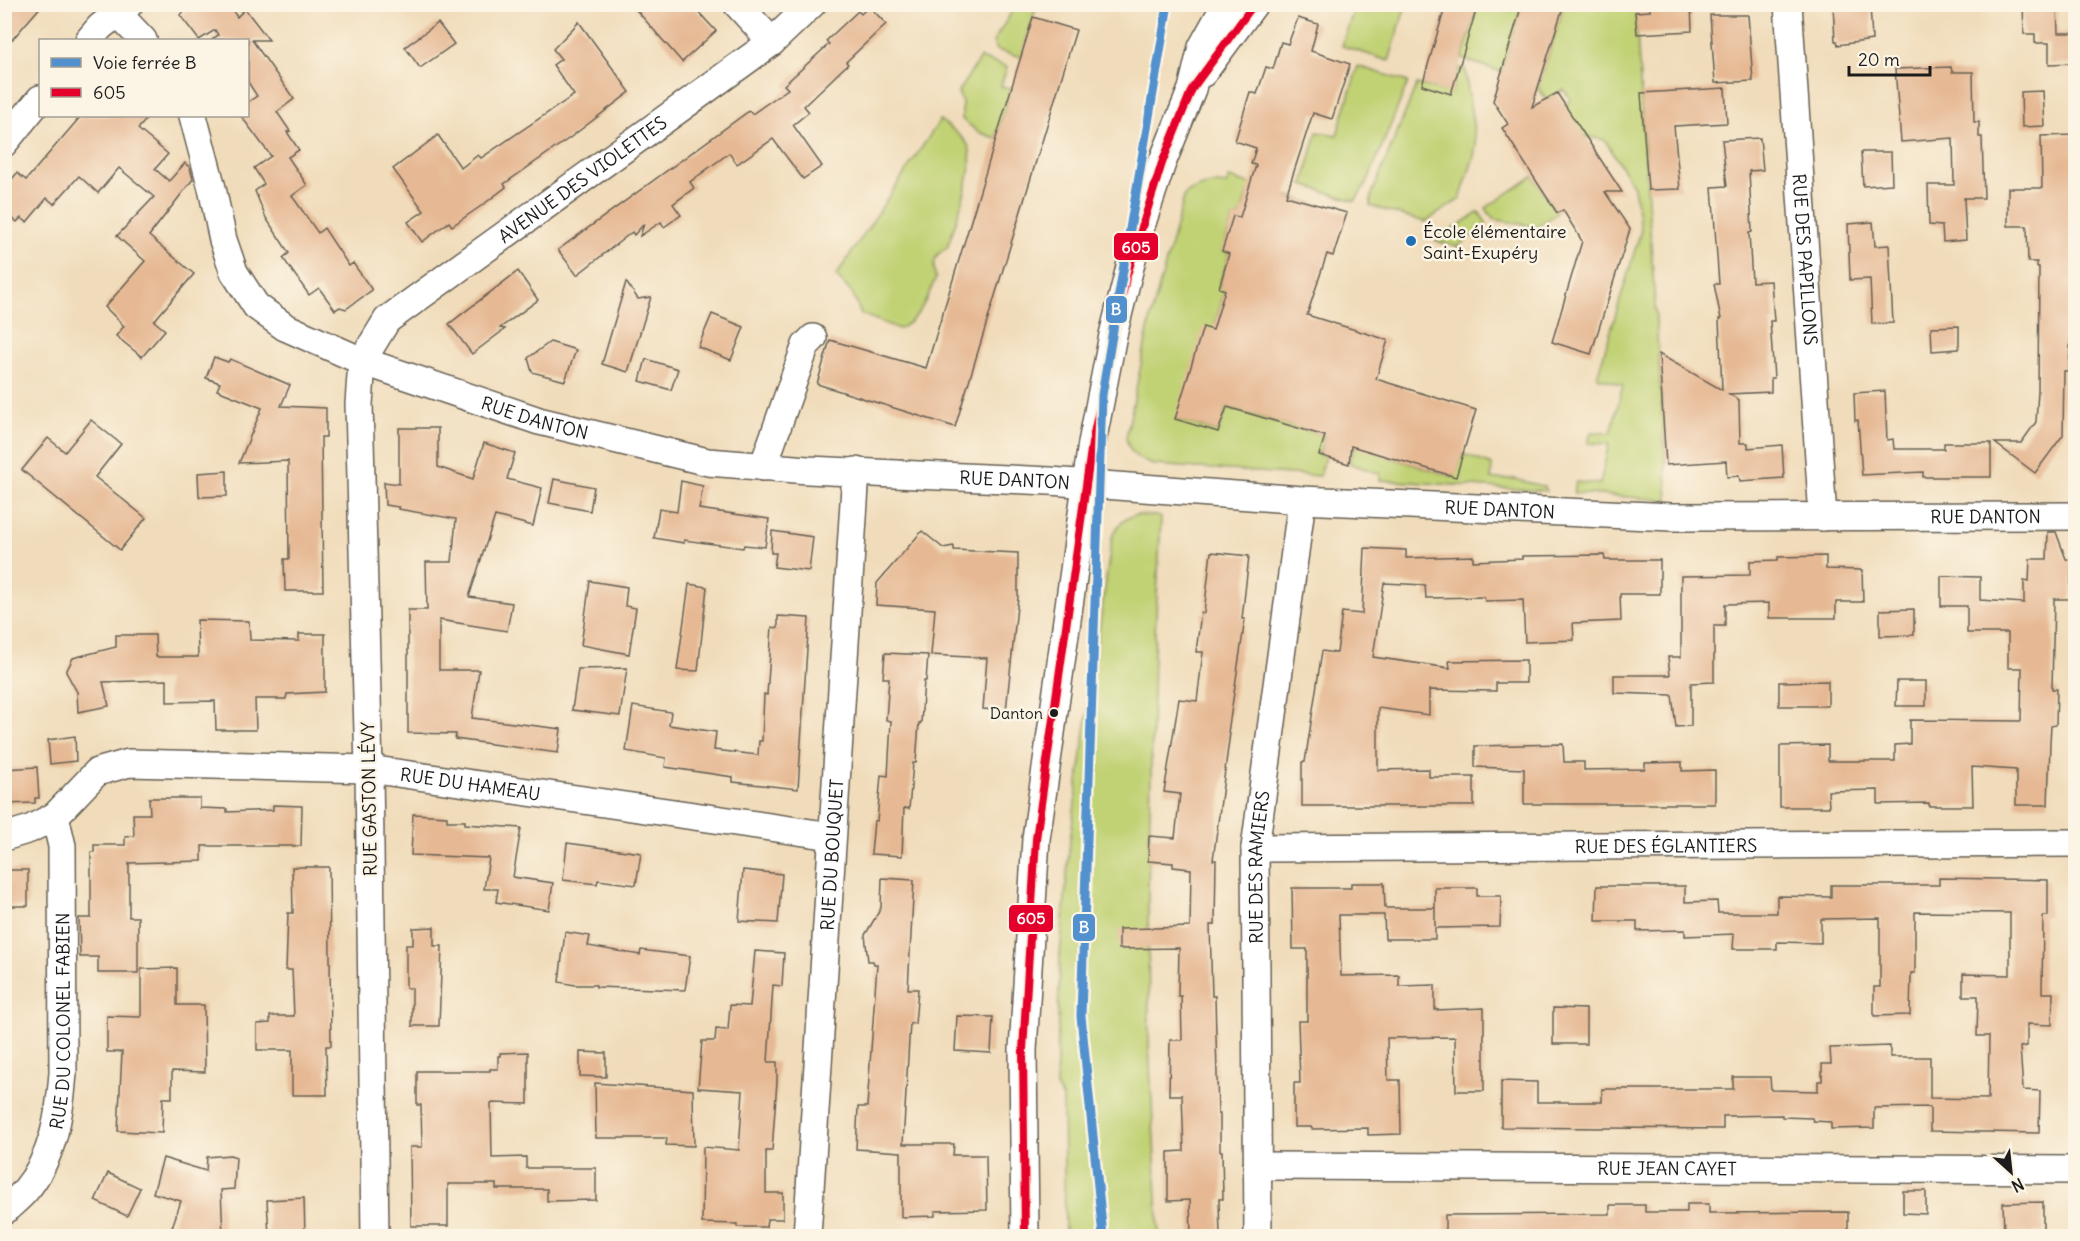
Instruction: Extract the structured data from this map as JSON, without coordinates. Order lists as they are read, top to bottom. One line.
{"streets":{"street":["AVENUE DES VIOLETTES","RUE DES PAPILLONS","RUE DANTON","RUE DU HAMEAU","RUE GASTON LÉVY","RUE DES ÉGLANTIERS","RUE DU BOUQUET","RUE DES RAMIERS","RUE DU COLONEL FABIEN","RUE JEAN CAYET"]},"crossings":[["AVENUE DES VIOLETTES","RUE DANTON"],["AVENUE DES VIOLETTES","RUE GASTON LÉVY"],["RUE DES PAPILLONS","RUE DANTON"],["RUE DANTON","RUE GASTON LÉVY"],["RUE DANTON","RUE DU BOUQUET"],["RUE DANTON","RUE DES RAMIERS"],["RUE DU HAMEAU","RUE GASTON LÉVY"],["RUE DU HAMEAU","RUE DU BOUQUET"],["RUE DU HAMEAU","RUE DU COLONEL FABIEN"],["RUE DES ÉGLANTIERS","RUE DES RAMIERS"],["RUE DES RAMIERS","RUE JEAN CAYET"]],"places":["École élémentaire Saint-Exupéry","Danton"],"lines":["rail line B","transit line 605"],"legend":["Voie ferrée B","605"],"scale_bar":"20 m","north":"bottom right"}
